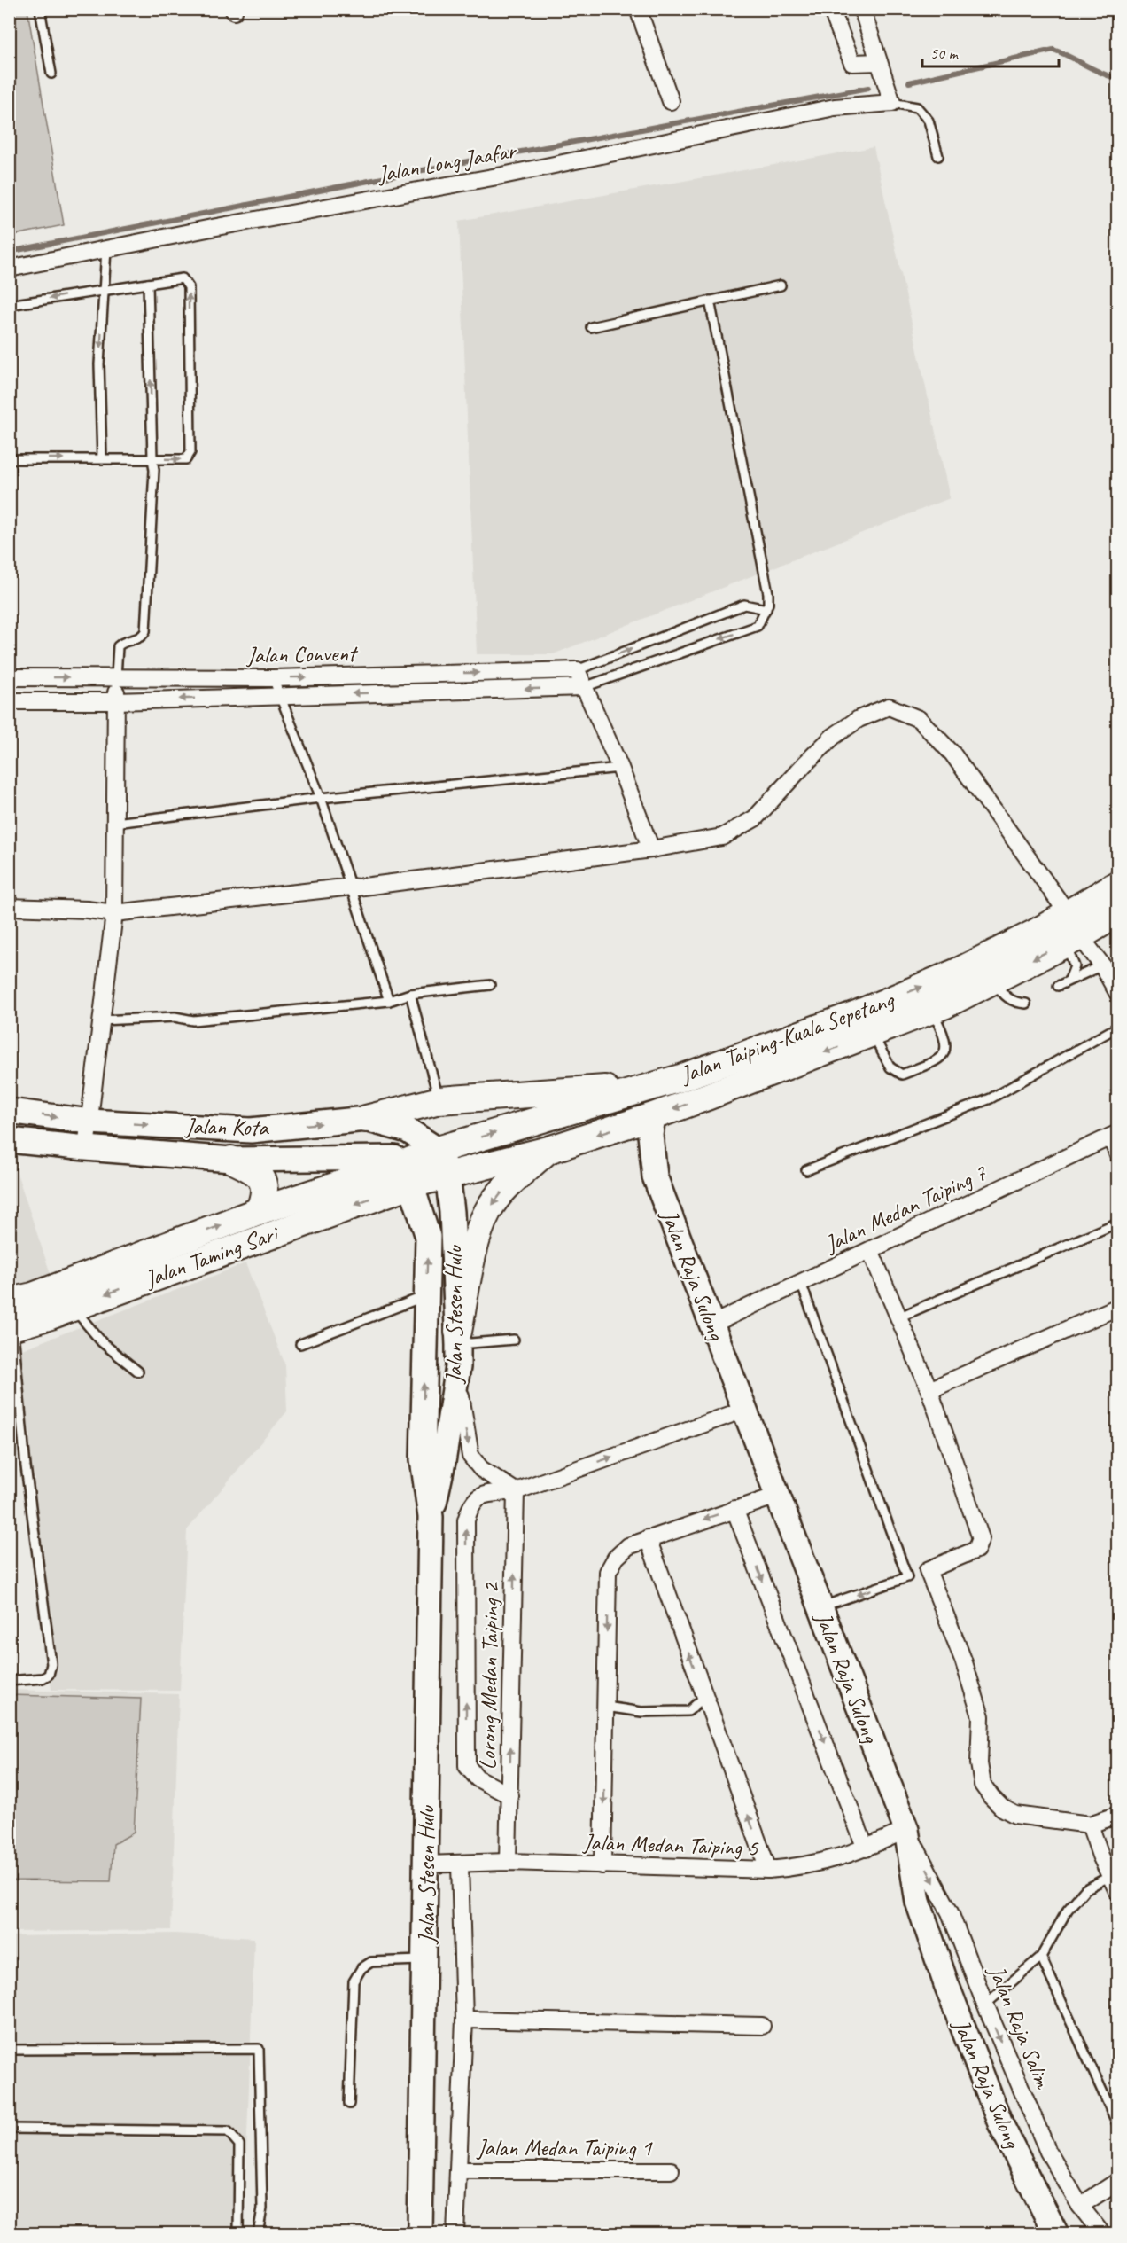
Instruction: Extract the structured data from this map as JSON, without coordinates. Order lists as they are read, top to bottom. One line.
{"streets":{"main road":["Jalan Taiping-Kuala Sepetang","Jalan Kota","Jalan Taming Sari","Jalan Raja Sulong","Jalan Stesen Hulu"],"street":["Jalan Long Jaafar","Jalan Convent","Jalan Medan Taiping 7","Lorong Medan Taiping 2","Jalan Medan Taiping 5","Jalan Raja Salim","Jalan Medan Taiping 1"]},"crossings":[["Jalan Taiping-Kuala Sepetang","Jalan Kota"],["Jalan Taiping-Kuala Sepetang","Jalan Taming Sari"],["Jalan Taiping-Kuala Sepetang","Jalan Raja Sulong"],["Jalan Taiping-Kuala Sepetang","Jalan Stesen Hulu"],["Jalan Kota","Jalan Taming Sari"],["Jalan Kota","Jalan Stesen Hulu"],["Jalan Medan Taiping 7","Jalan Raja Sulong"],["Jalan Taming Sari","Jalan Stesen Hulu"],["Jalan Raja Sulong","Jalan Medan Taiping 5"],["Jalan Raja Sulong","Jalan Raja Salim"],["Jalan Stesen Hulu","Jalan Medan Taiping 5"],["Lorong Medan Taiping 2","Jalan Medan Taiping 5"],["Jalan Medan Taiping 5","Jalan Raja Salim"]],"one_way":["Jalan Raja Salim"],"scale_bar":"50 m"}
